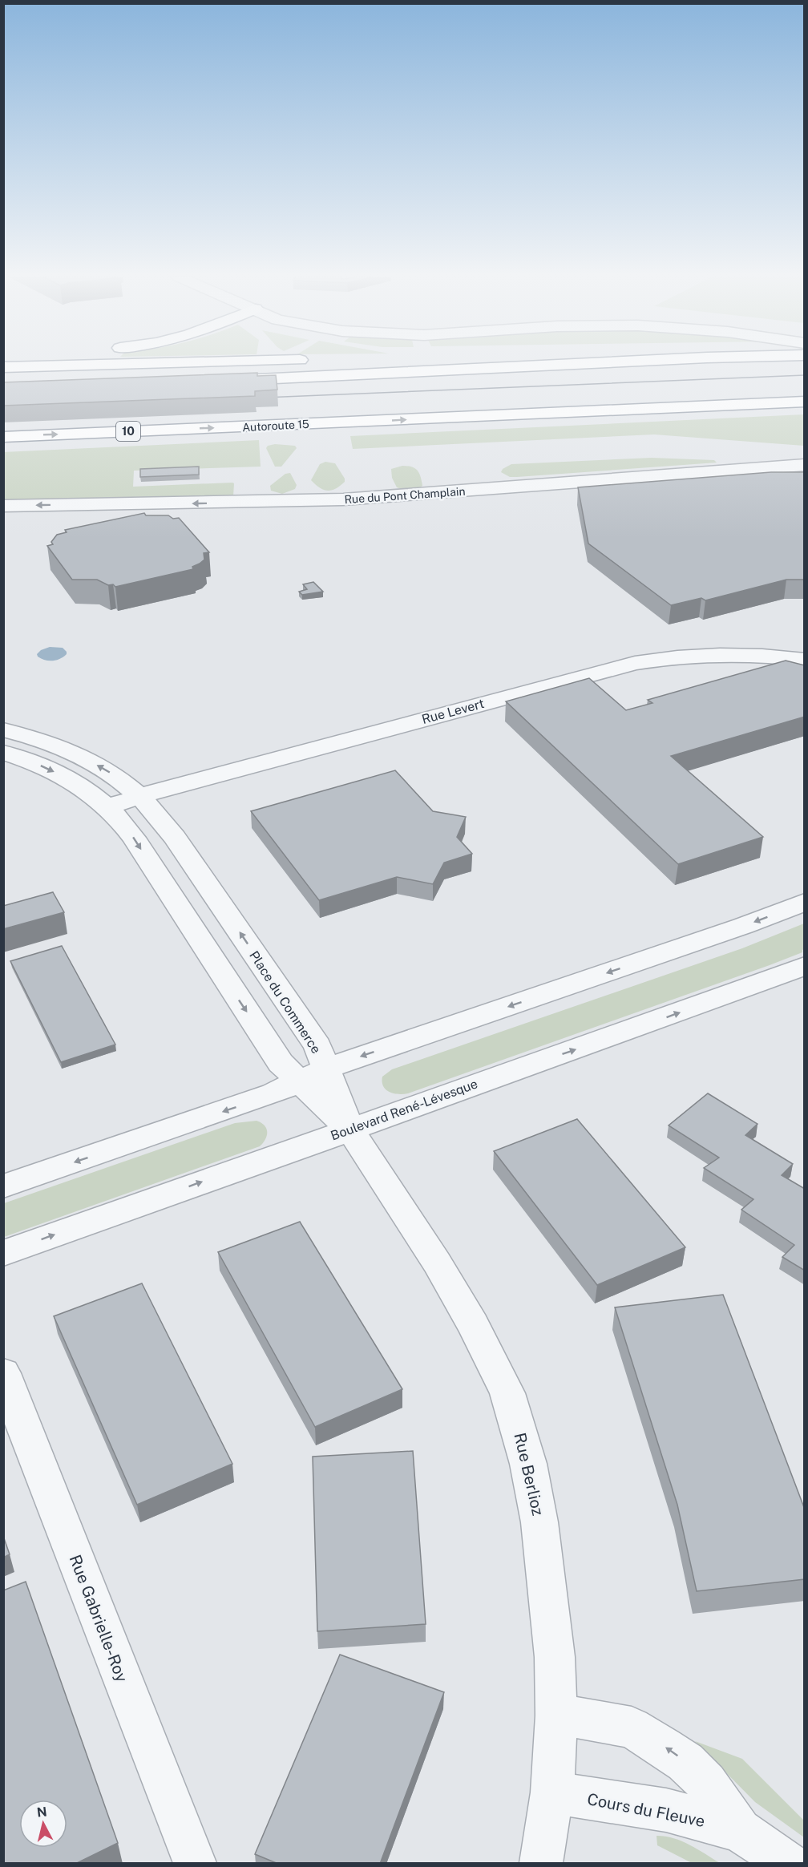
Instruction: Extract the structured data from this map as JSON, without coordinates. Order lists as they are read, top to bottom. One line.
{"streets":{"highway":["Autoroute 15","10"],"street":["Rue du Pont Champlain","Rue Levert","Place du Commerce","Boulevard René-Lévesque","Rue Berlioz","Rue Gabrielle-Roy","Cours du Fleuve"]},"crossings":[["Rue Levert","Place du Commerce"],["Place du Commerce","Boulevard René-Lévesque"],["Place du Commerce","Rue Berlioz"],["Boulevard René-Lévesque","Rue Berlioz"],["Rue Berlioz","Cours du Fleuve"]],"one_way":["Rue du Pont Champlain"],"north":"top"}
